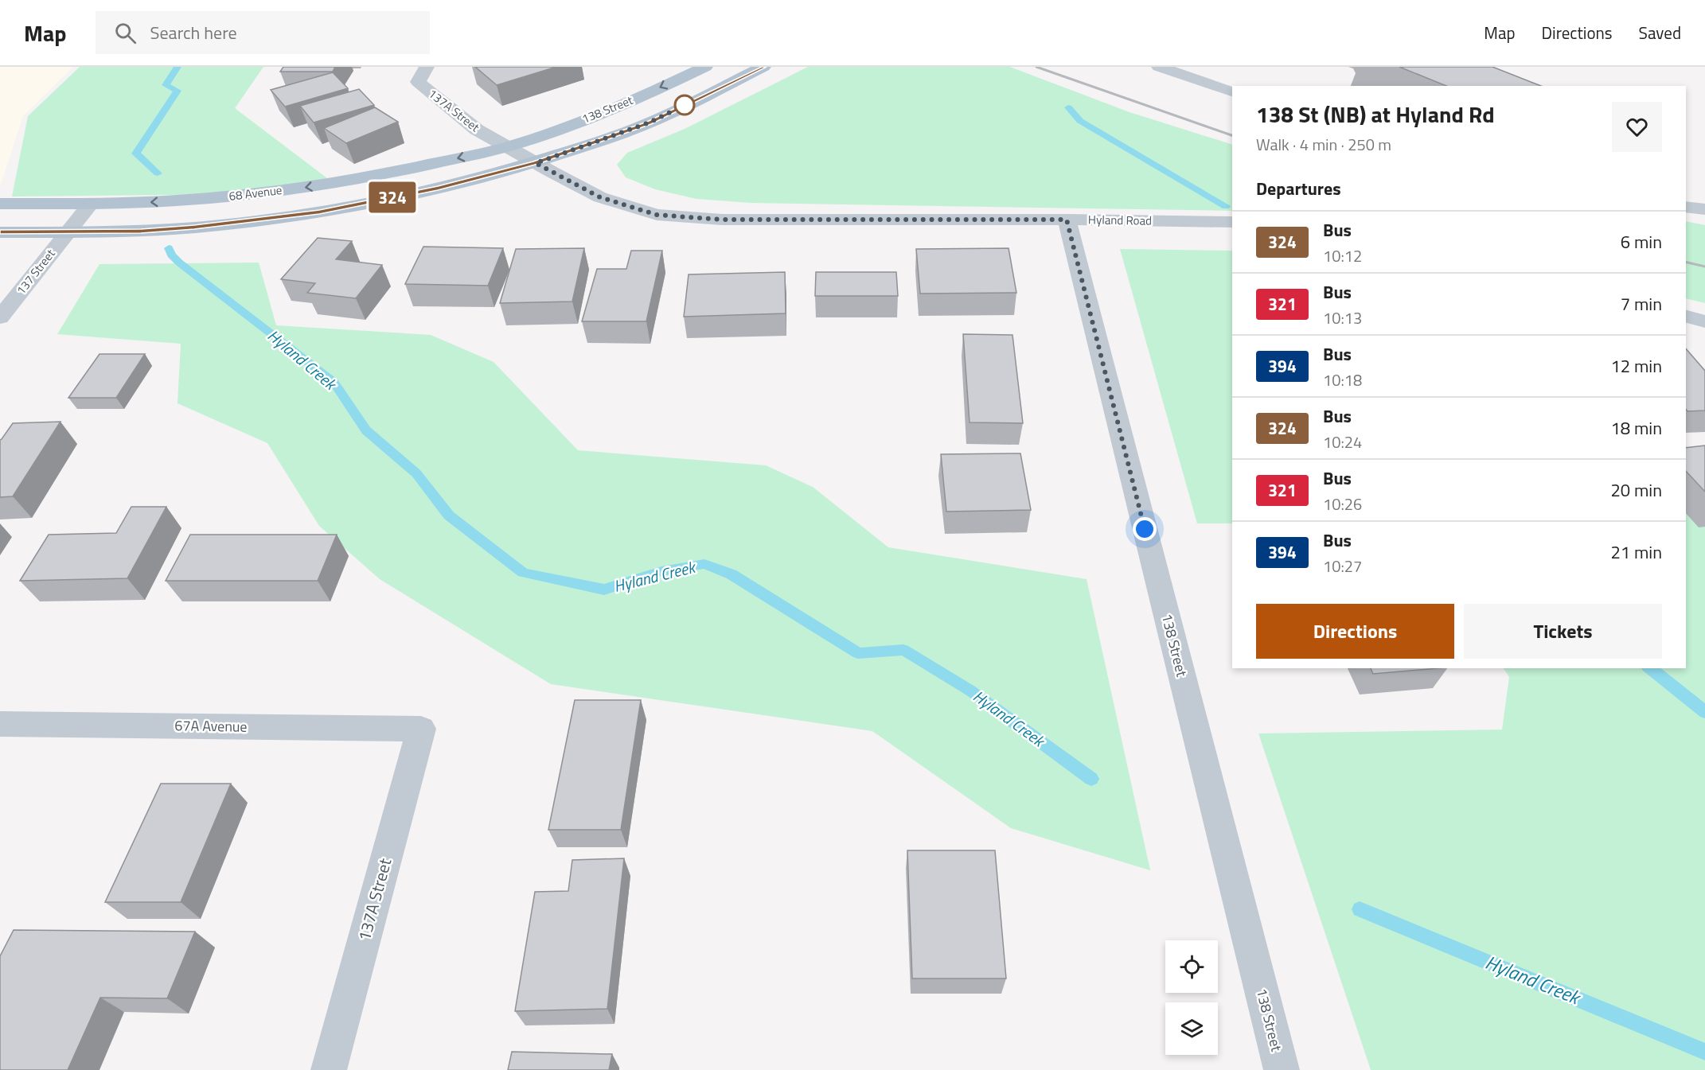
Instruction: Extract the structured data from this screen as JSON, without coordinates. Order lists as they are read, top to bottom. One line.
{"streets":{"main road":["138 Street","68 Avenue"],"street":["137A Street","Hyland Road","137 Street","67A Avenue"]},"crossings":[["138 Street","137A Street"],["138 Street","68 Avenue"],["138 Street","Hyland Road"],["137A Street","68 Avenue"],["137A Street","Hyland Road"],["137A Street","67A Avenue"],["68 Avenue","Hyland Road"],["68 Avenue","137 Street"]],"water":["Hyland Creek"],"lines":["bus line 324"],"page":{"header":"Map","search":"Search here","nav":["Map","Directions","Saved"],"on_map":"324","heading":[["138 St (NB) at Hyland Rd","Walk · 4 min · 250 m"],"Departures"],"list":[{"mark":"324","name":"Bus","note":"10:12","value":"6 min"},{"mark":"321","name":"Bus","note":"10:13","value":"7 min"},{"mark":"394","name":"Bus","note":"10:18","value":"12 min"},{"mark":"324","name":"Bus","note":"10:24","value":"18 min"},{"mark":"321","name":"Bus","note":"10:26","value":"20 min"},{"mark":"394","name":"Bus","note":"10:27","value":"21 min"}],"buttons":["Directions","Tickets"]}}
